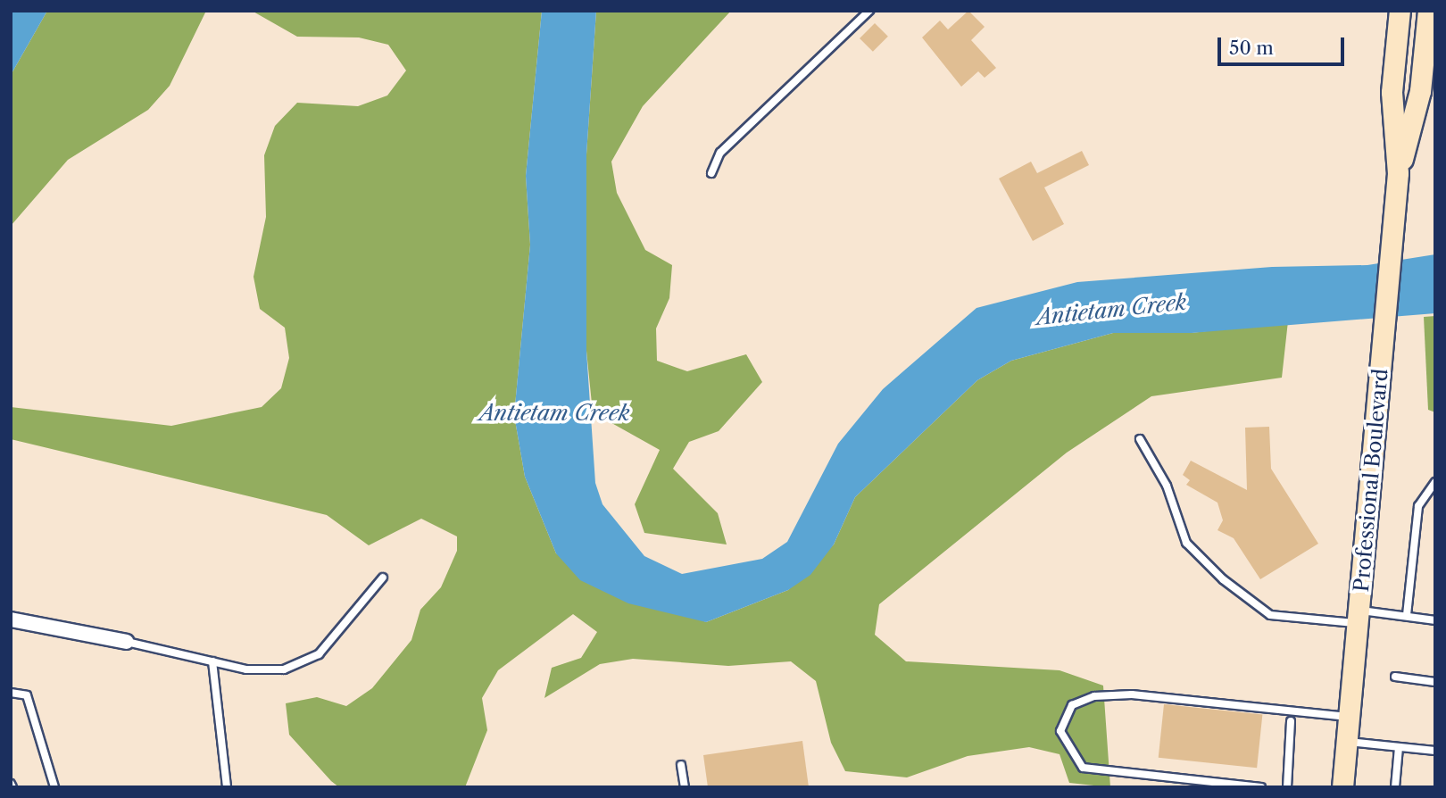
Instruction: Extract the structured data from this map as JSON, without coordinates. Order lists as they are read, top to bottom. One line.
{"streets":{"street":["Professional Boulevard"]},"water":["Antietam Creek"],"scale_bar":"50 m"}
